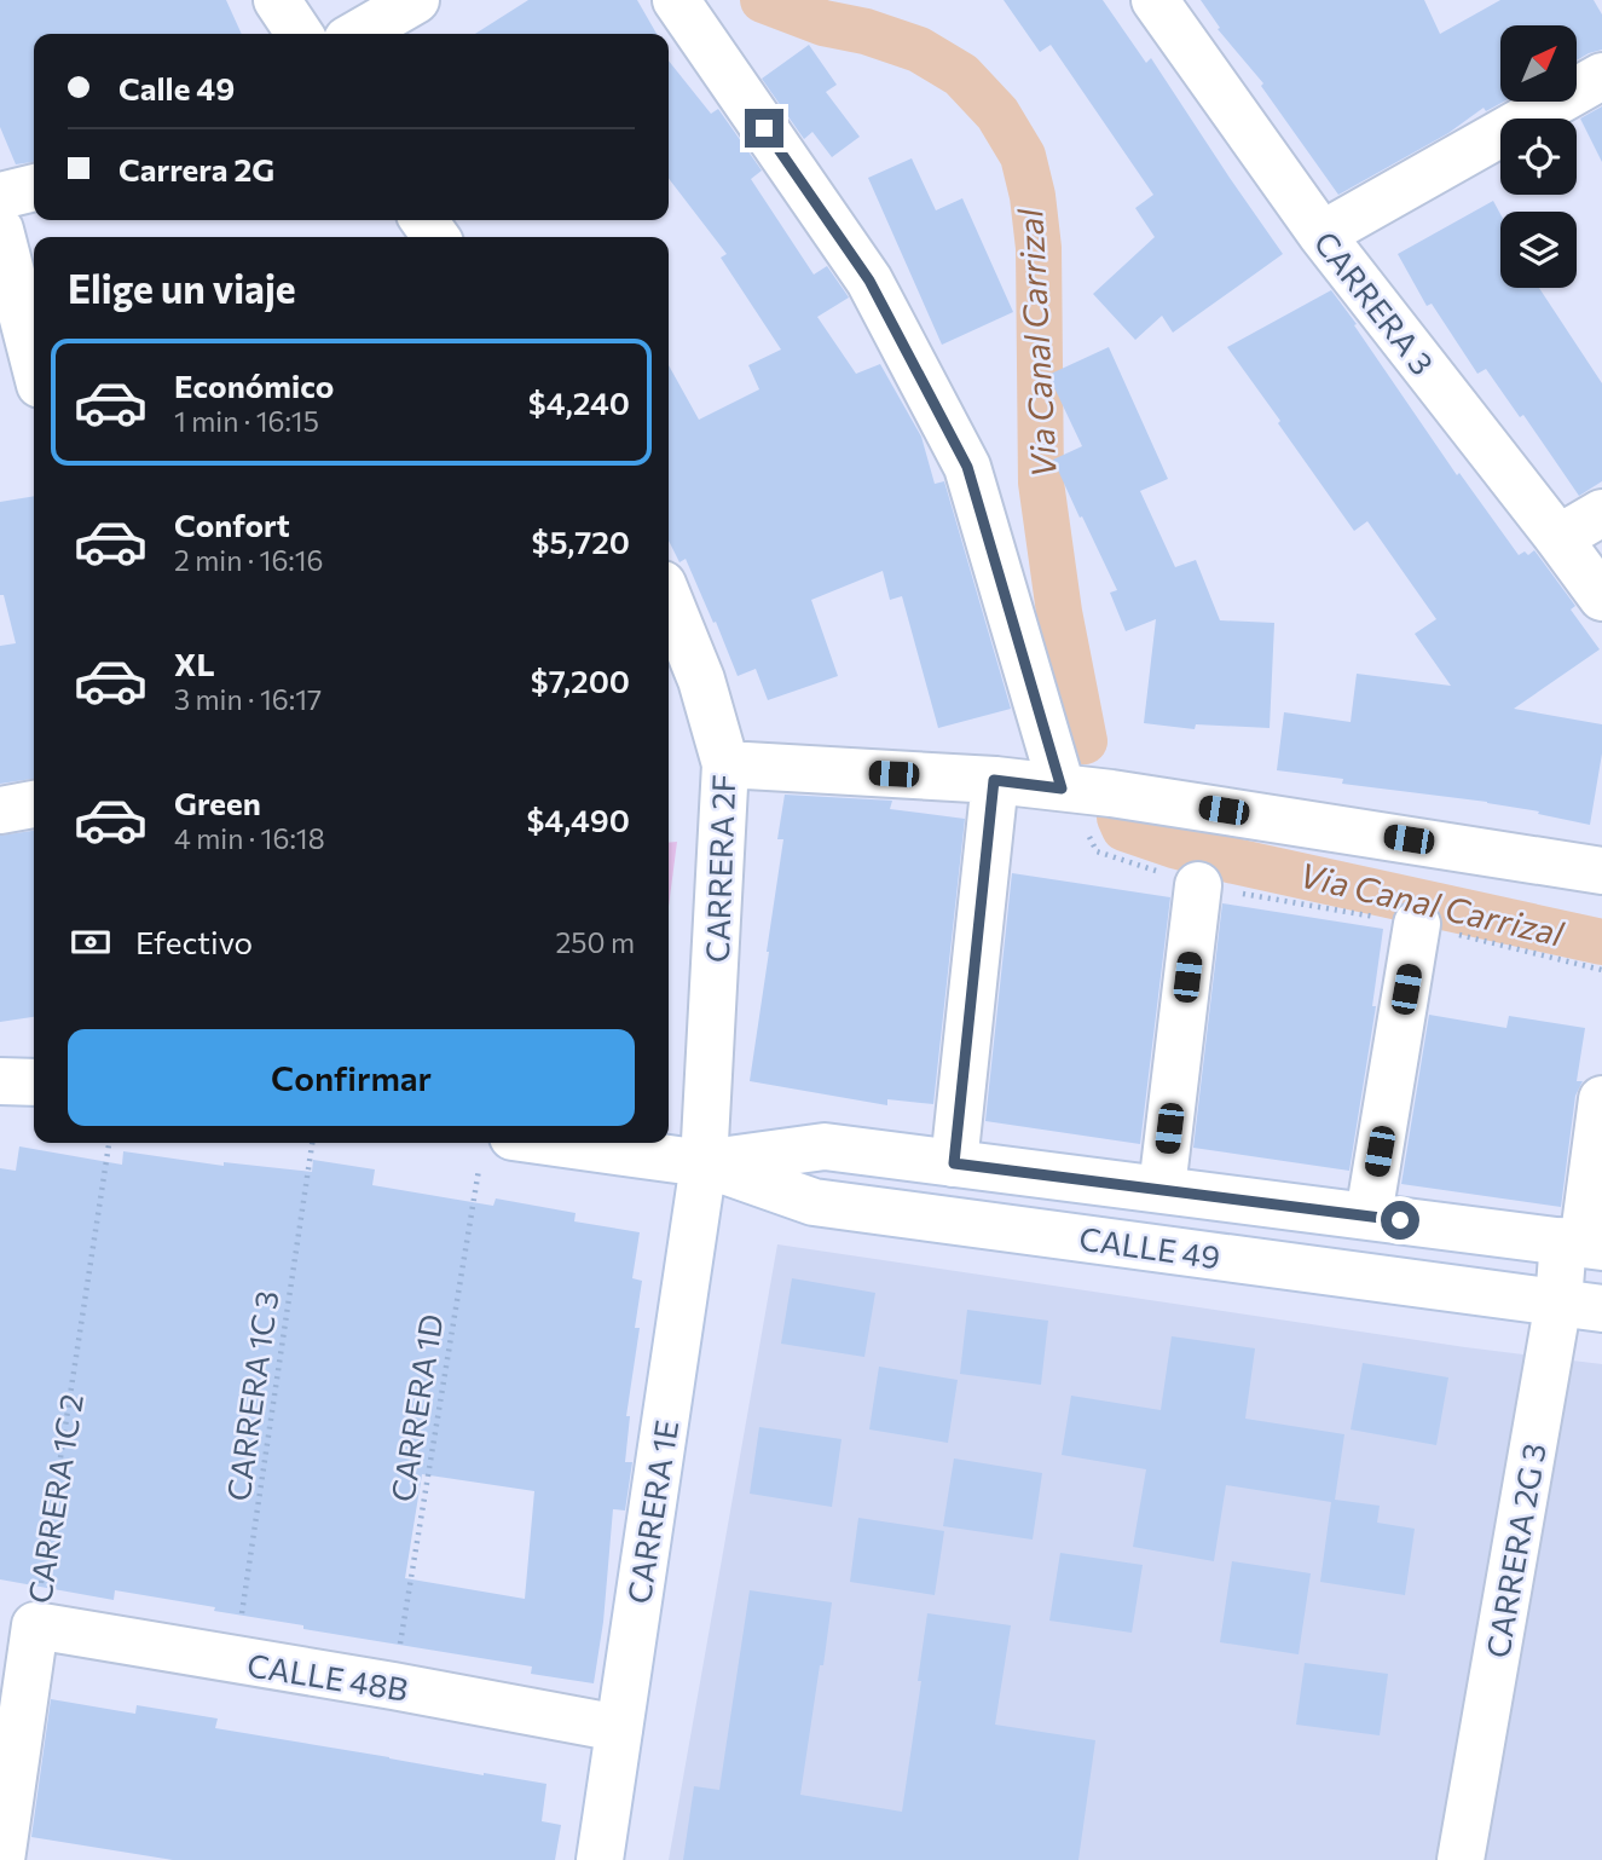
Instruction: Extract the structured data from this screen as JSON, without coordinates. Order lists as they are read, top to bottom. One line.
{"streets":{"street":["CARRERA 3","CARRERA 2F","CALLE 49","CARRERA 1C 2","CARRERA 1E","CARRERA 2G 3","CALLE 48B"],"path":["CARRERA 1C 3","CARRERA 1D"]},"crossings":[["CARRERA 2F","CALLE 49"],["CARRERA 2F","CARRERA 1E"],["CALLE 49","CARRERA 1E"],["CALLE 49","CARRERA 2G 3"],["CARRERA 1C 3","CALLE 48B"],["CARRERA 1D","CALLE 48B"],["CARRERA 1C 2","CALLE 48B"],["CARRERA 1E","CALLE 48B"]],"water":["Via Canal Carrizal"],"north":"top right","page":{"banner":["Calle 49","Carrera 2G"],"heading":"Elige un viaje","list":[{"name":"Económico","note":"1 min · 16:15","value":"$4,240"},{"name":"Confort","note":"2 min · 16:16","value":"$5,720"},{"name":"XL","note":"3 min · 16:17","value":"$7,200"},{"name":"Green","note":"4 min · 16:18","value":"$4,490"}],"pay":["Efectivo","250 m"],"buttons":"Confirmar"}}
